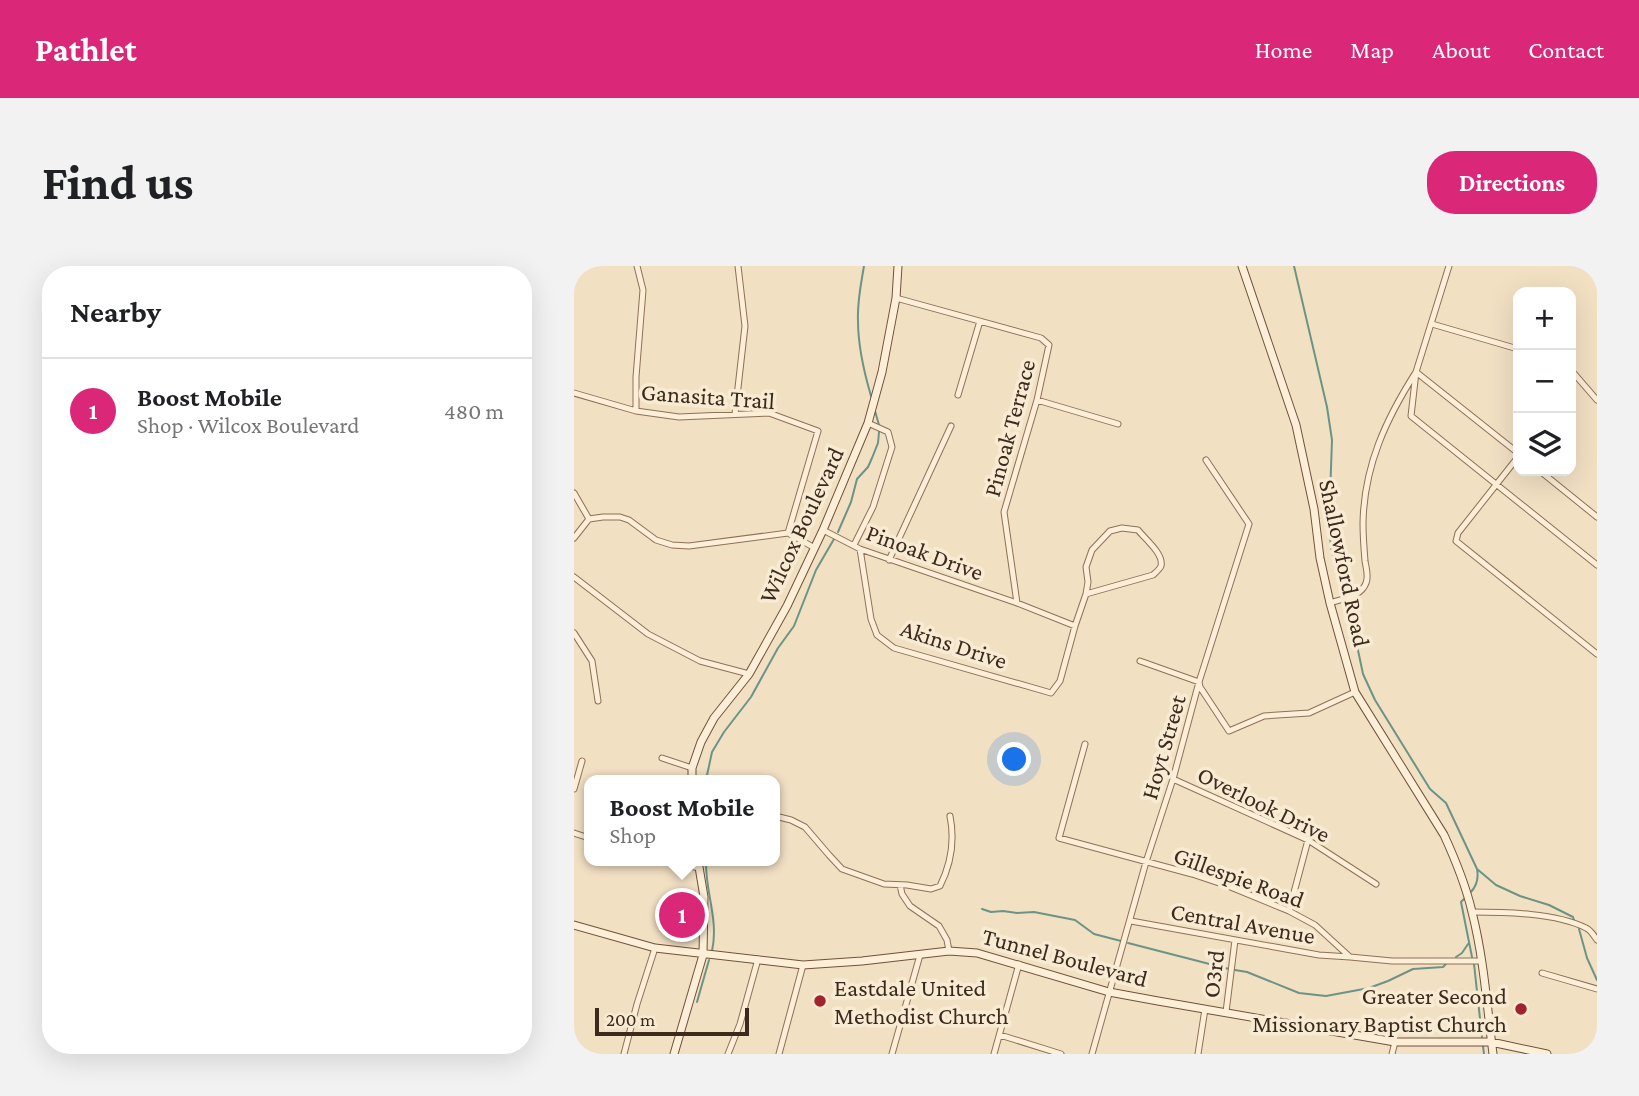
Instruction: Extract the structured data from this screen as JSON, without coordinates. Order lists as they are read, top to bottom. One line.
{"streets":{"main road":["Wilcox Boulevard","Shallowford Road","Tunnel Boulevard"],"street":["Ganasita Trail","Pinoak Terrace","Pinoak Drive","Akins Drive","Hoyt Street","Overlook Drive","Gillespie Road","Central Avenue","O3rd"]},"crossings":[["Pinoak Terrace","Pinoak Drive"],["Wilcox Boulevard","Pinoak Drive"],["Pinoak Drive","Akins Drive"],["Shallowford Road","Tunnel Boulevard"],["Hoyt Street","Overlook Drive"],["Hoyt Street","Gillespie Road"],["Hoyt Street","Central Avenue"],["Hoyt Street","Tunnel Boulevard"],["Gillespie Road","Central Avenue"],["Central Avenue","O3rd"],["Tunnel Boulevard","O3rd"]],"places":["Eastdale United Methodist Church","Greater Second Missionary Baptist Church"],"scale_bar":"200 m","page":{"header":"Pathlet","nav":["Home","Map","About","Contact"],"buttons":"Directions","title":"Find us","heading":"Nearby","map_buttons":["+","−"],"list":[{"mark":"1","name":"Boost Mobile","note":"Shop · Wilcox Boulevard","value":"480 m"}],"popup":["Boost Mobile","Shop"],"pins":"1","scale":"200 m"}}
